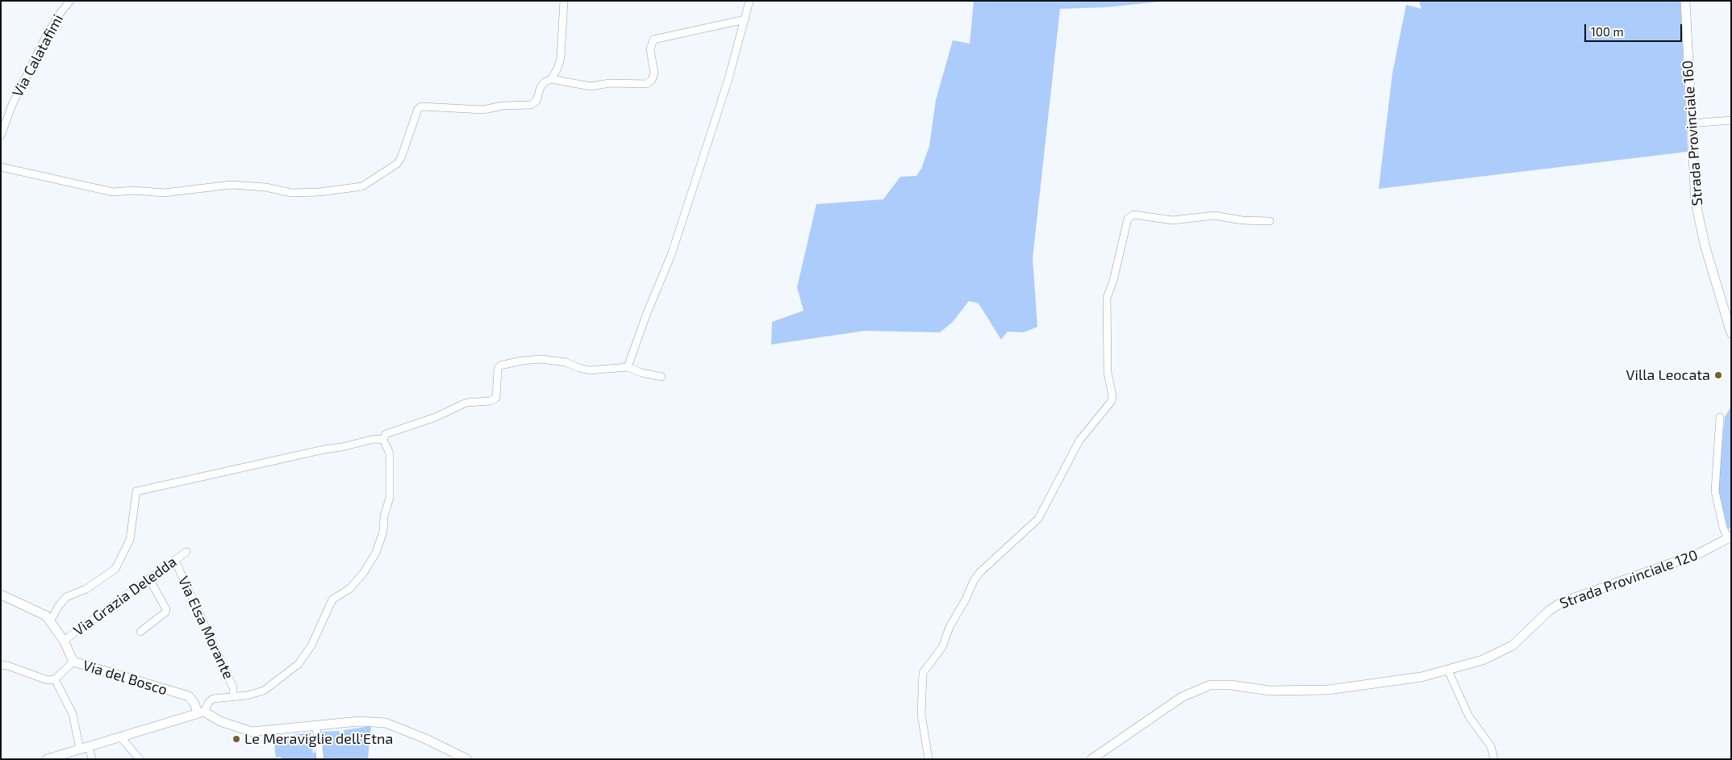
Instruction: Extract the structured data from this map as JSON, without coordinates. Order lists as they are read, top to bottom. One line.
{"streets":{"street":["Via Calatafimi","Strada Provinciale 160","Strada Provinciale 120","Via Grazia Deledda","Via Elsa Morante","Via del Bosco"]},"crossings":[["Via Grazia Deledda","Via Elsa Morante"],["Via Grazia Deledda","Via del Bosco"]],"places":["Villa Leocata","Le Meraviglie dell'Etna"],"scale_bar":"100 m"}
